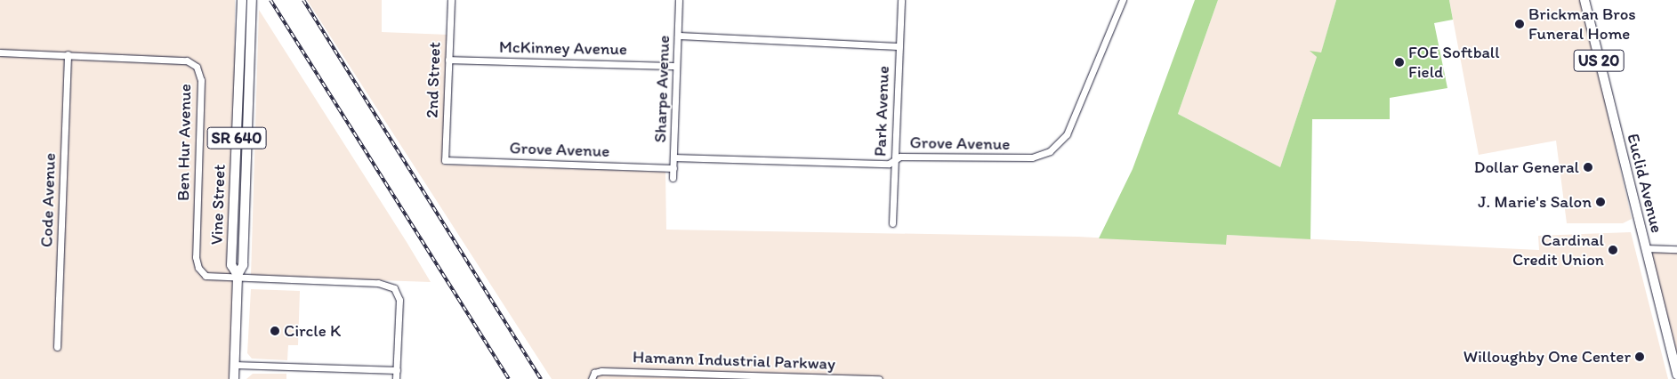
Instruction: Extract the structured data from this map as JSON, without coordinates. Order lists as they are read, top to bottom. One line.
{"streets":{"main road":["US 20","SR 640","Euclid Avenue","Vine Street"],"street":["McKinney Avenue","2nd Street","Sharpe Avenue","Park Avenue","Ben Hur Avenue","Grove Avenue","Code Avenue","Hamann Industrial Parkway"]},"crossings":[["McKinney Avenue","2nd Street"],["McKinney Avenue","Sharpe Avenue"],["2nd Street","Grove Avenue"],["Sharpe Avenue","Grove Avenue"],["Park Avenue","Grove Avenue"],["Ben Hur Avenue","Code Avenue"],["Ben Hur Avenue","Vine Street"]],"places":["Brickman Bros Funeral Home","FOE Softball Field","Dollar General","J. Marie's Salon","Cardinal Credit Union","Circle K","Willoughby One Center"]}
